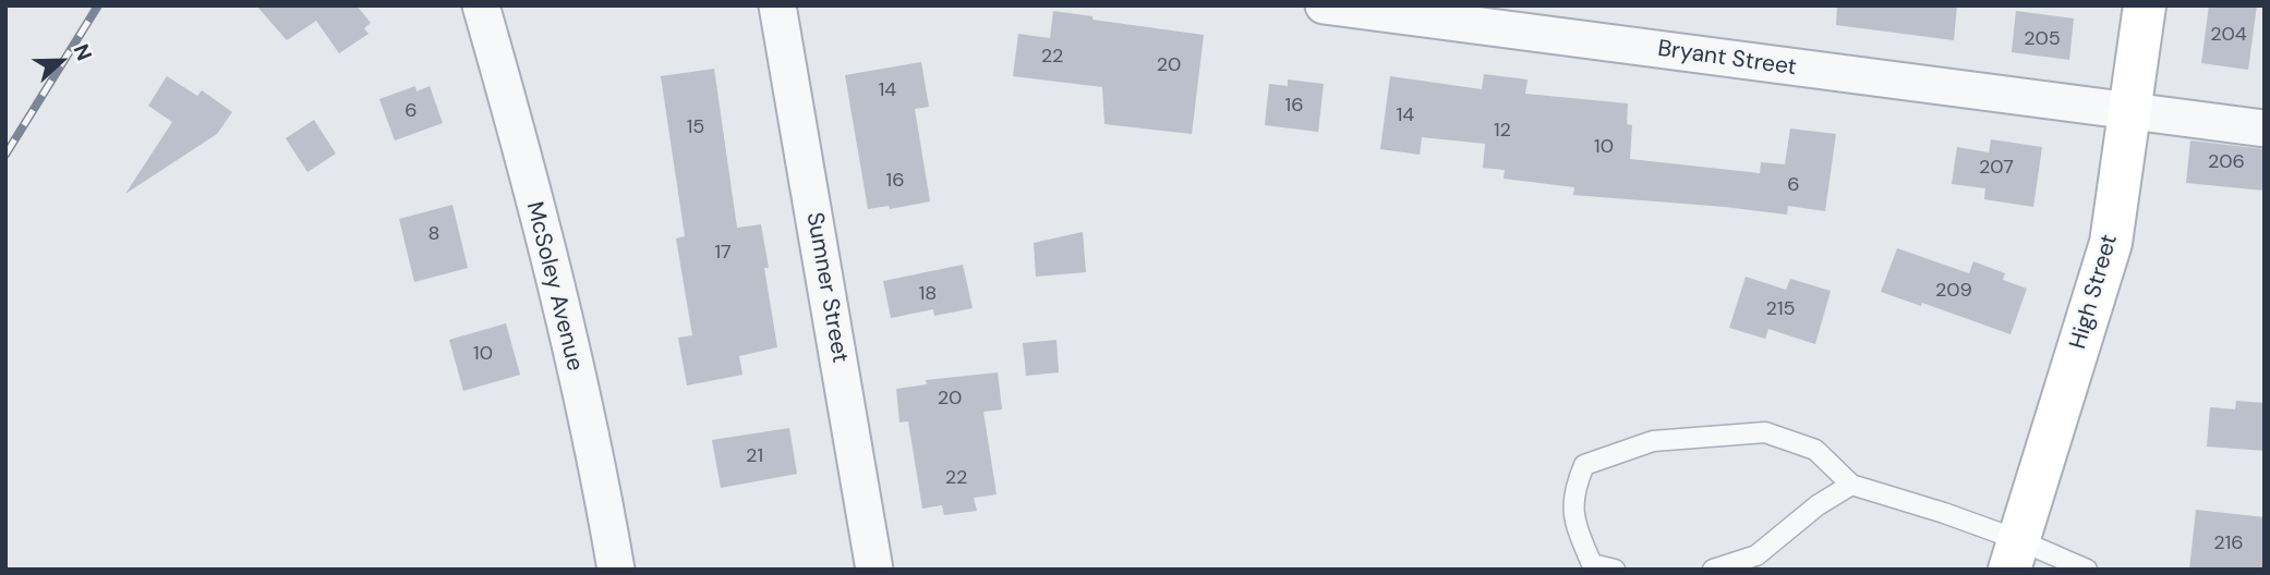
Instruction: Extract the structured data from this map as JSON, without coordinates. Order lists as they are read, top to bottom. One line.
{"streets":{"street":["Bryant Street","McSoley Avenue","Sumner Street","High Street"]},"crossings":[["Bryant Street","High Street"]],"house_numbers":["204","205","22","20","14","16","6","14","15","12","10","206","207","16","6","8","17","209","18","215","10","20","21","22","216"],"north":"right"}
